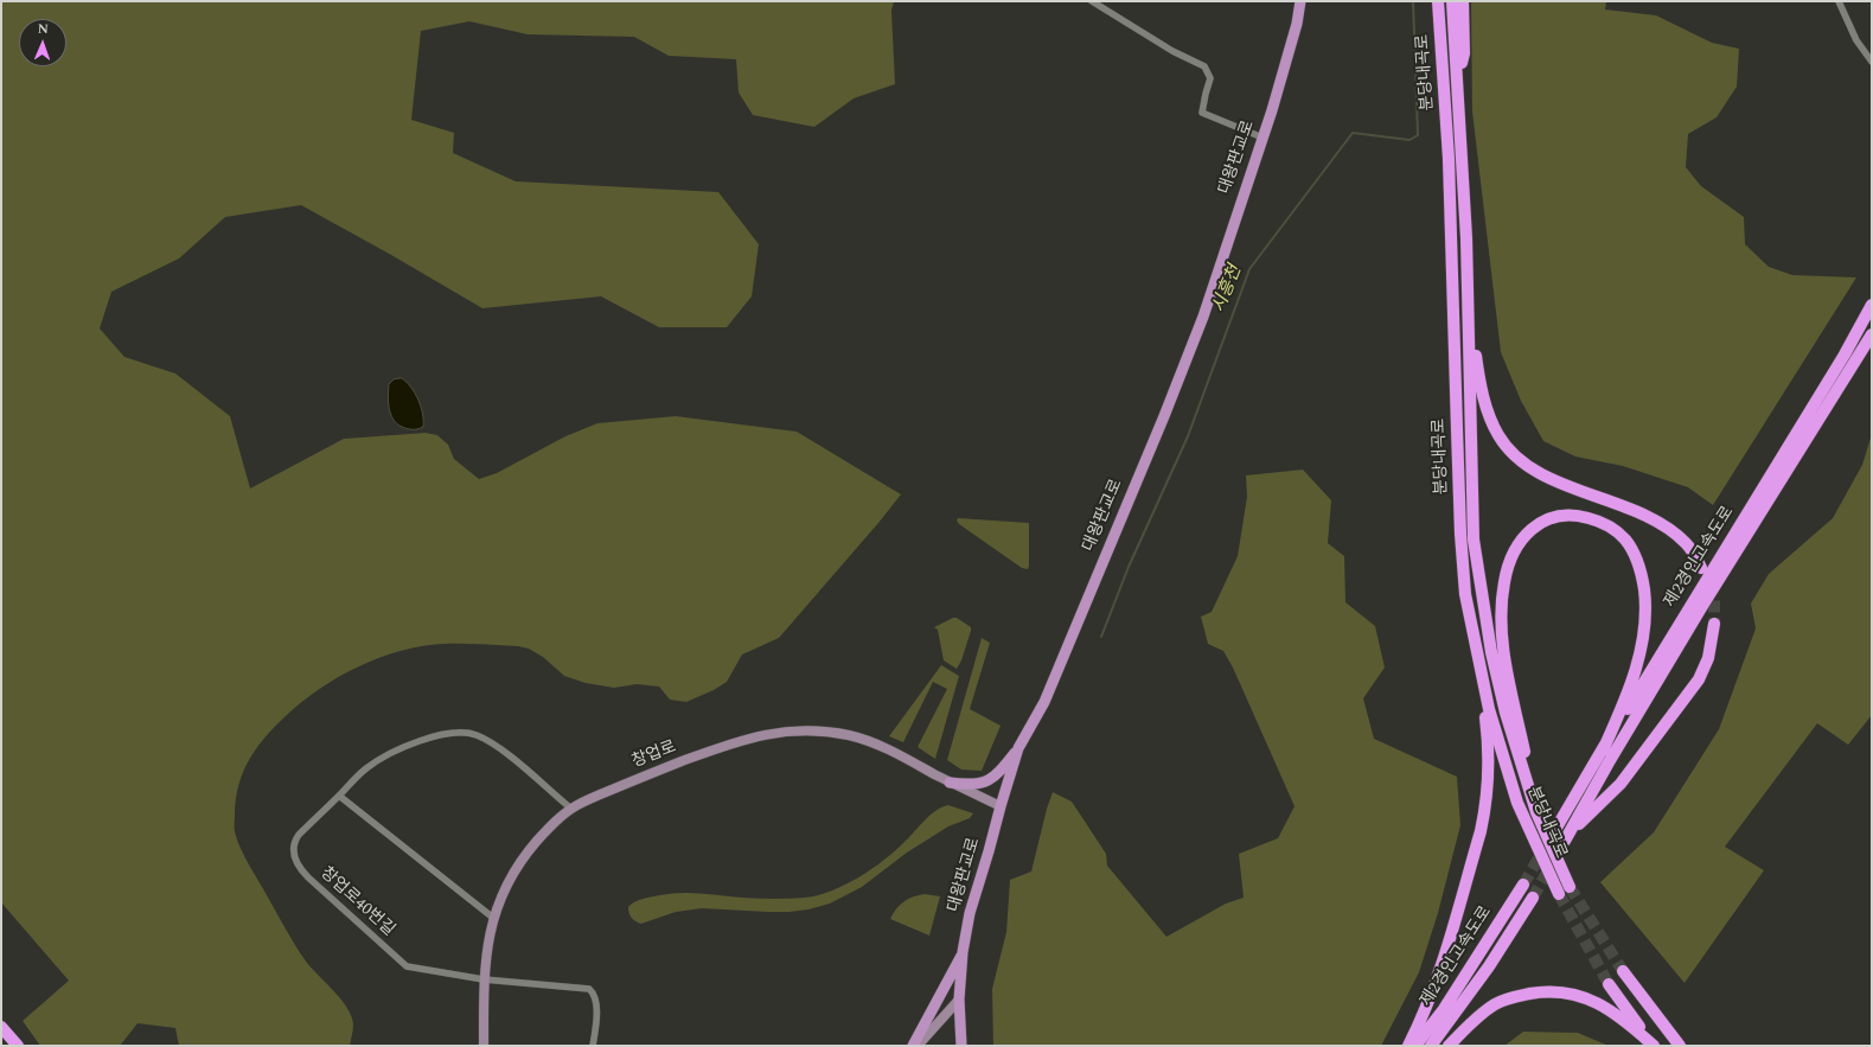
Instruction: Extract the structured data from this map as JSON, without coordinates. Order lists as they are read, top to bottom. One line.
{"streets":{"highway":["분당내곡로","제2경인고속도로"],"main road":["대왕판교로"],"street":["창업로","창업로40번길"]},"crossings":[["대왕판교로","창업로"],["창업로","창업로40번길"]],"water":["시흥천"],"north":"top"}
